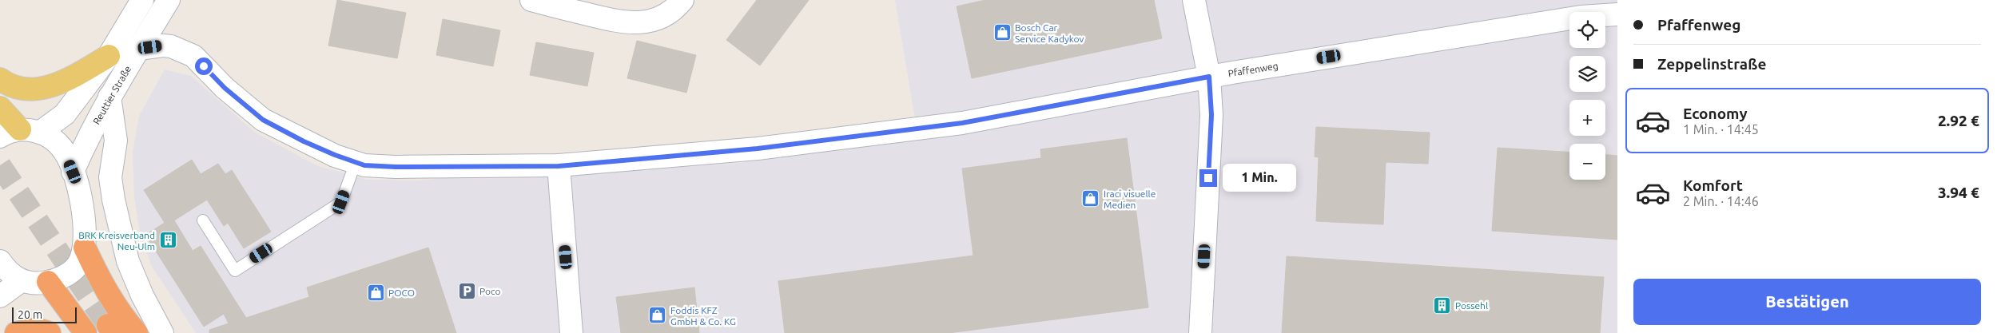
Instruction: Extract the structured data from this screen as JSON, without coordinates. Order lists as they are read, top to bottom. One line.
{"streets":{"street":["Pfaffenweg","Reuttier Straße"]},"crossings":[["Pfaffenweg","Reuttier Straße"]],"places":{"shop":["Bosch Car Service Kadykov","Iraci visuelle Medien","POCO","Foddis KFZ GmbH & Co. KG"],"building":["BRK Kreisverband Neu-Ulm","Possehl"],"parking":["Poco"]},"scale_bar":"20 m","page":{"banner":["Pfaffenweg","Zeppelinstraße"],"map_buttons":["+","−"],"list":[{"name":"Economy","note":"1 Min. · 14:45","value":"2.92 €"},{"name":"Komfort","note":"2 Min. · 14:46","value":"3.94 €"}],"bubble":"1 Min.","buttons":"Bestätigen","scale":"20 m"}}
